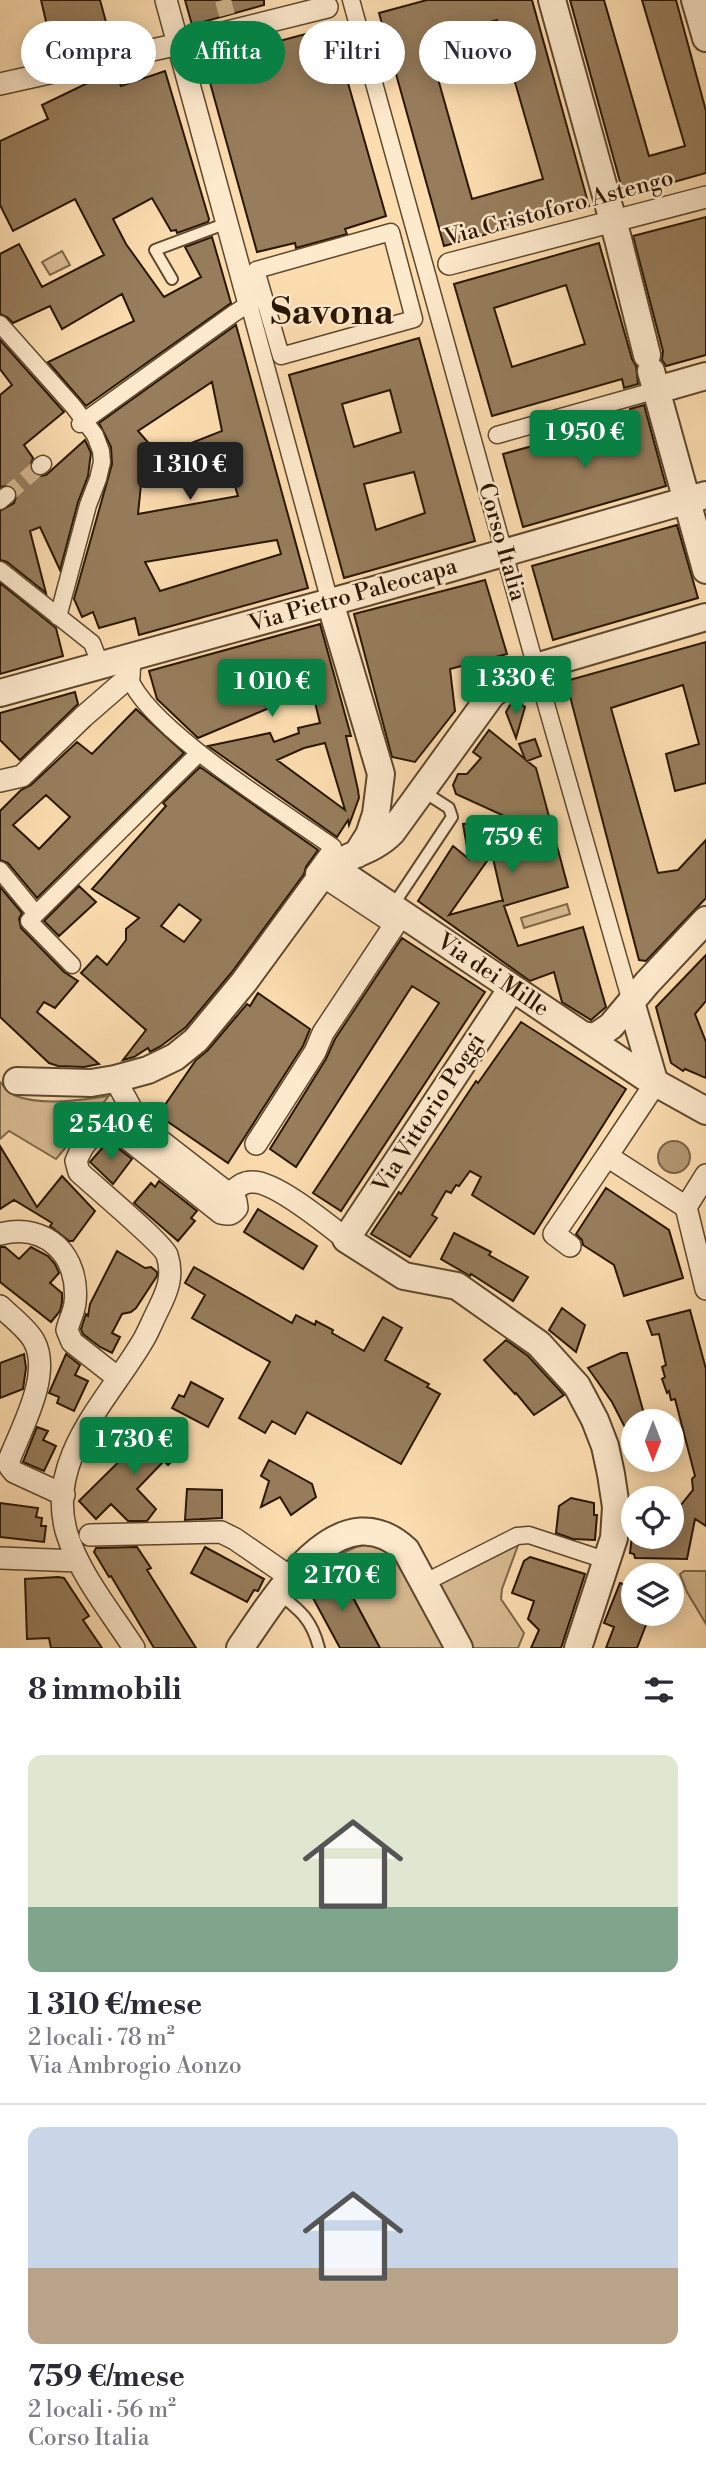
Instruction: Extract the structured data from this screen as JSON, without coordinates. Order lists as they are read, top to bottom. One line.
{"streets":{"street":["Via Cristoforo Astengo","Corso Italia","Via Pietro Paleocapa","Via dei Mille","Via Vittorio Poggi"]},"crossings":[["Via Cristoforo Astengo","Corso Italia"],["Corso Italia","Via Pietro Paleocapa"],["Corso Italia","Via dei Mille"],["Via dei Mille","Via Vittorio Poggi"]],"districts":["Savona"],"north":"bottom","page":{"chip":["Compra","Affitta","Filtri","Nuovo"],"price":["1 950 €","1 310 €","1 330 €","1 010 €","759 €","2 540 €","1 730 €","2 170 €"],"heading":"8 immobili","list":[{"name":"1 310 €/mese","note":"2 locali · 78 m² · Via Ambrogio Aonzo"},{"name":"759 €/mese","note":"2 locali · 56 m² · Corso Italia"}]}}
